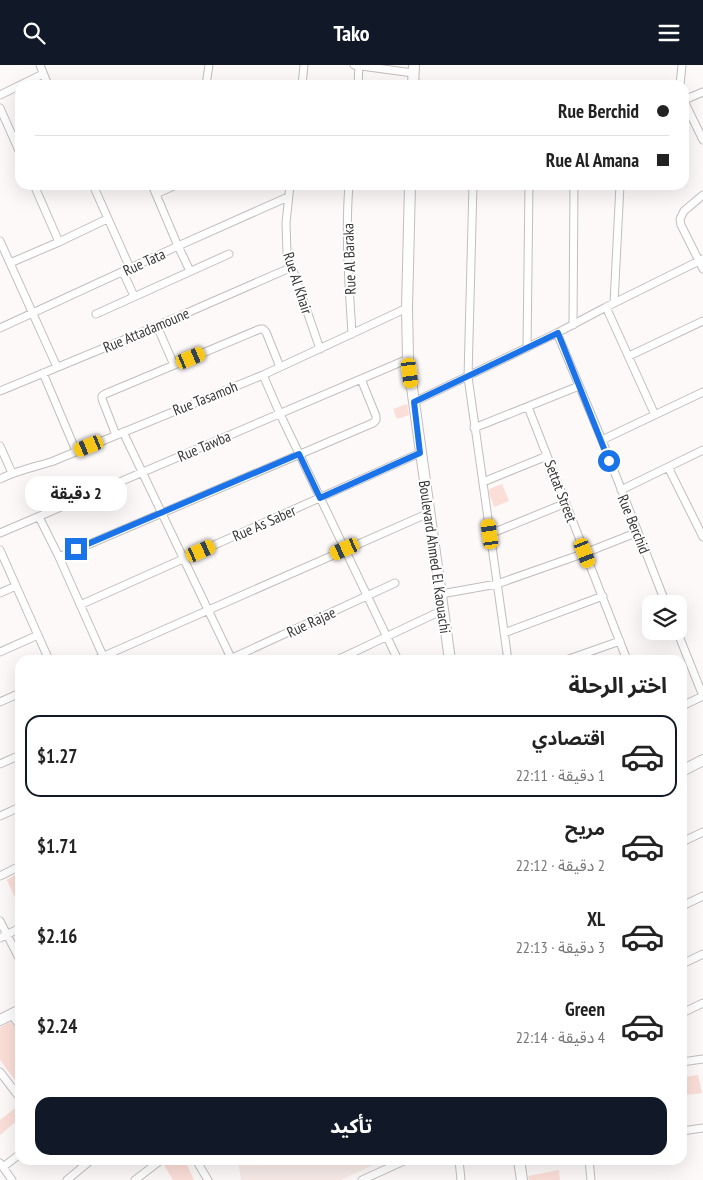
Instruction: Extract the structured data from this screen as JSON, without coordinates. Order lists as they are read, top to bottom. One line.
{"streets":{"street":["Rue Al Baraka","Rue Tata","Rue Al Khair","Rue Attadamoune","Rue Tasamoh","Rue Tawba","Settat Street","Rue As Saber","Rue Berchid","Boulevard Ahmed El Kaouachi","Rue Rajae"]},"crossings":[["Rue Al Baraka","Rue Tasamoh"],["Rue Tata","Rue Al Khair"],["Rue Al Khair","Rue Attadamoune"],["Rue Al Khair","Rue Tasamoh"],["Rue Tasamoh","Boulevard Ahmed El Kaouachi"],["Rue Tawba","Boulevard Ahmed El Kaouachi"],["Rue As Saber","Boulevard Ahmed El Kaouachi"]],"page":{"header":"Tako","banner":["Rue Berchid","Rue Al Amana"],"bubble":"2 دقيقة","heading":"اختر الرحلة","list":[{"name":"اقتصادي","note":"1 دقيقة · 22:11","value":"$1.27"},{"name":"مريح","note":"2 دقيقة · 22:12","value":"$1.71"},{"name":"XL","note":"3 دقيقة · 22:13","value":"$2.16"},{"name":"Green","note":"4 دقيقة · 22:14","value":"$2.24"}],"buttons":"تأكيد"}}
